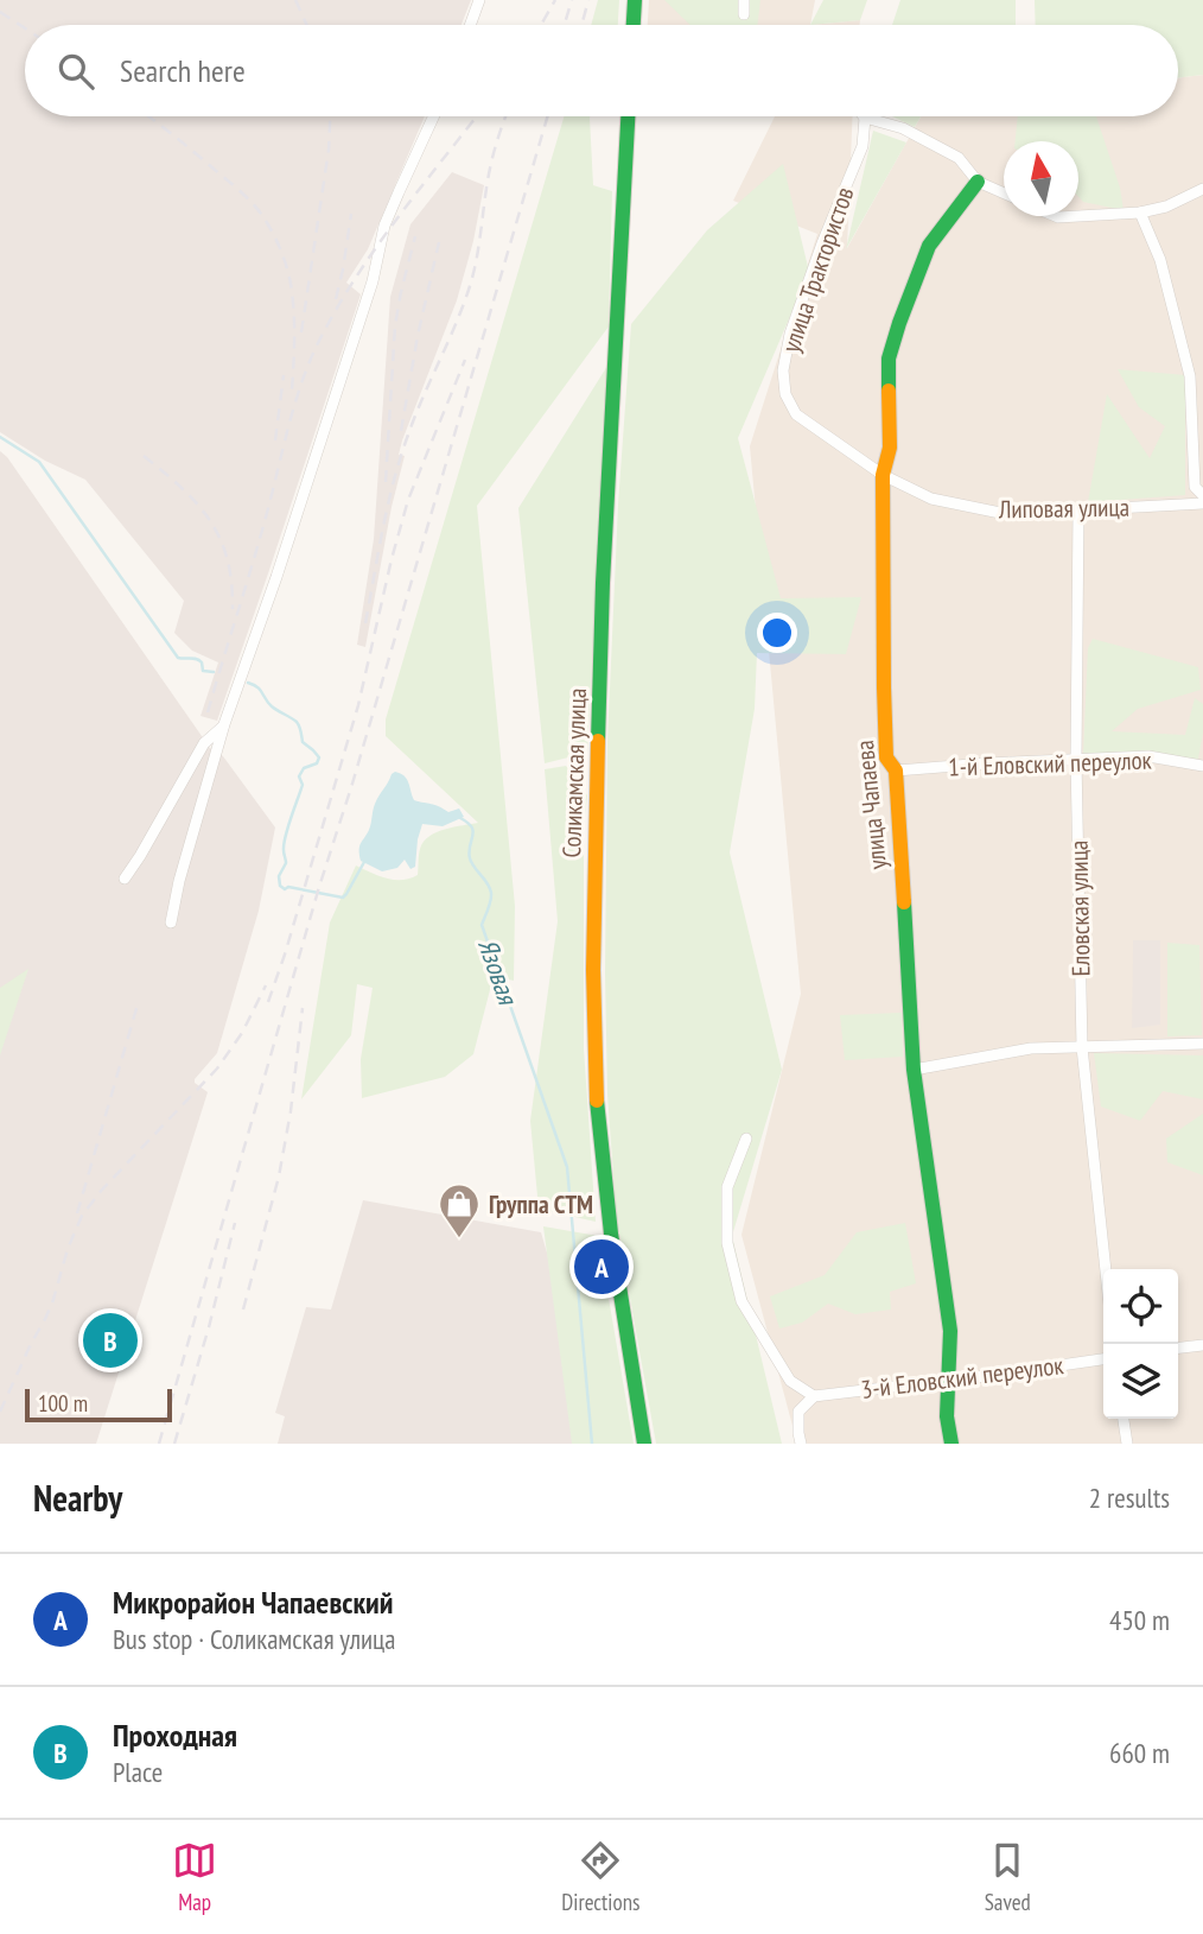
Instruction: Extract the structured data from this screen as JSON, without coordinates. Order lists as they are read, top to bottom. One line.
{"streets":{"main road":["Соликамская улица","улица Чапаева"],"street":["улица Трактористов","Липовая улица","1-й Еловский переулок","Еловская улица","3-й Еловский переулок"]},"crossings":[["улица Трактористов","Липовая улица"],["улица Трактористов","улица Чапаева"],["Липовая улица","улица Чапаева"],["Липовая улица","Еловская улица"],["1-й Еловский переулок","улица Чапаева"],["1-й Еловский переулок","Еловская улица"],["улица Чапаева","3-й Еловский переулок"]],"water":["Язовая"],"places":{"shop":["Группа СТМ"]},"scale_bar":"100 m","north":"top","page":{"search":"Search here","pins":["A","B"],"scale":"100 m","heading":["Nearby","2 results"],"list":[{"mark":"A","name":"Микрорайон Чапаевский","note":"Bus stop · Соликамская улица","value":"450 m"},{"mark":"B","name":"Проходная","note":"Place","value":"660 m"}],"nav":["Map","Directions","Saved"]}}
